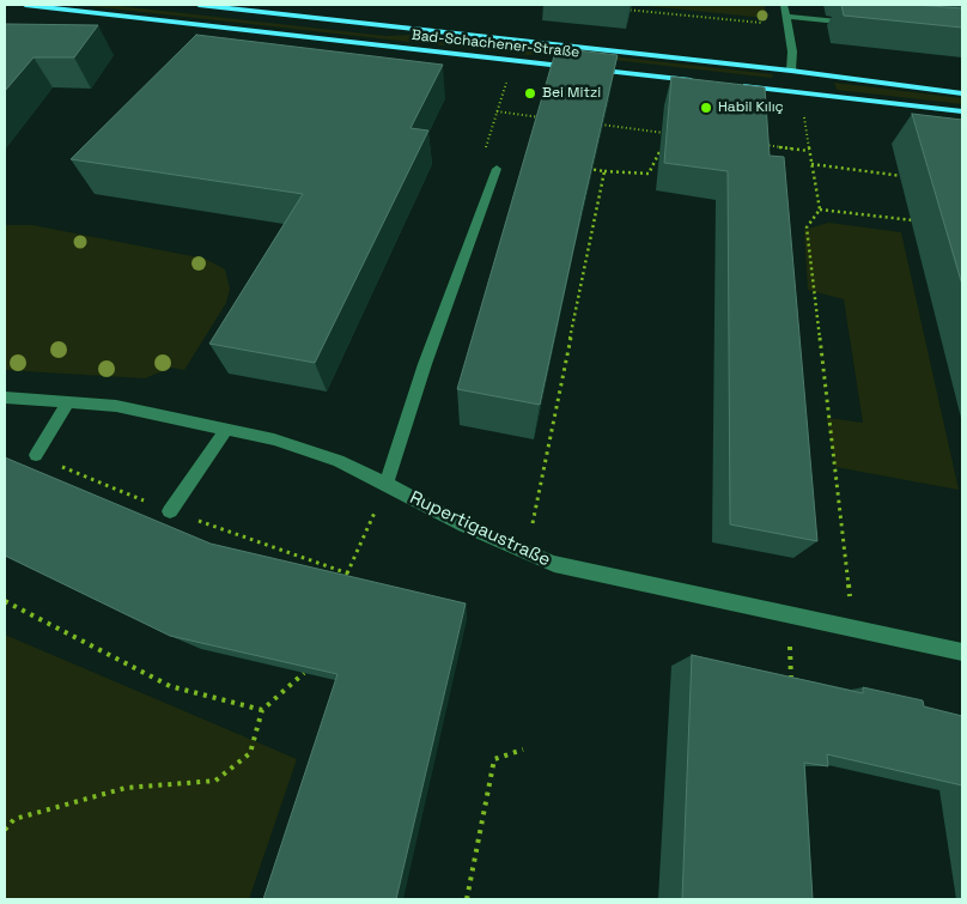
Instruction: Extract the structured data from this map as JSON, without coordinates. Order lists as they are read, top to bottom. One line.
{"streets":{"main road":["Bad-Schachener-Straße"],"street":["Rupertigaustraße"]},"places":["Bei Mitzi","Habil Kılıç"]}
